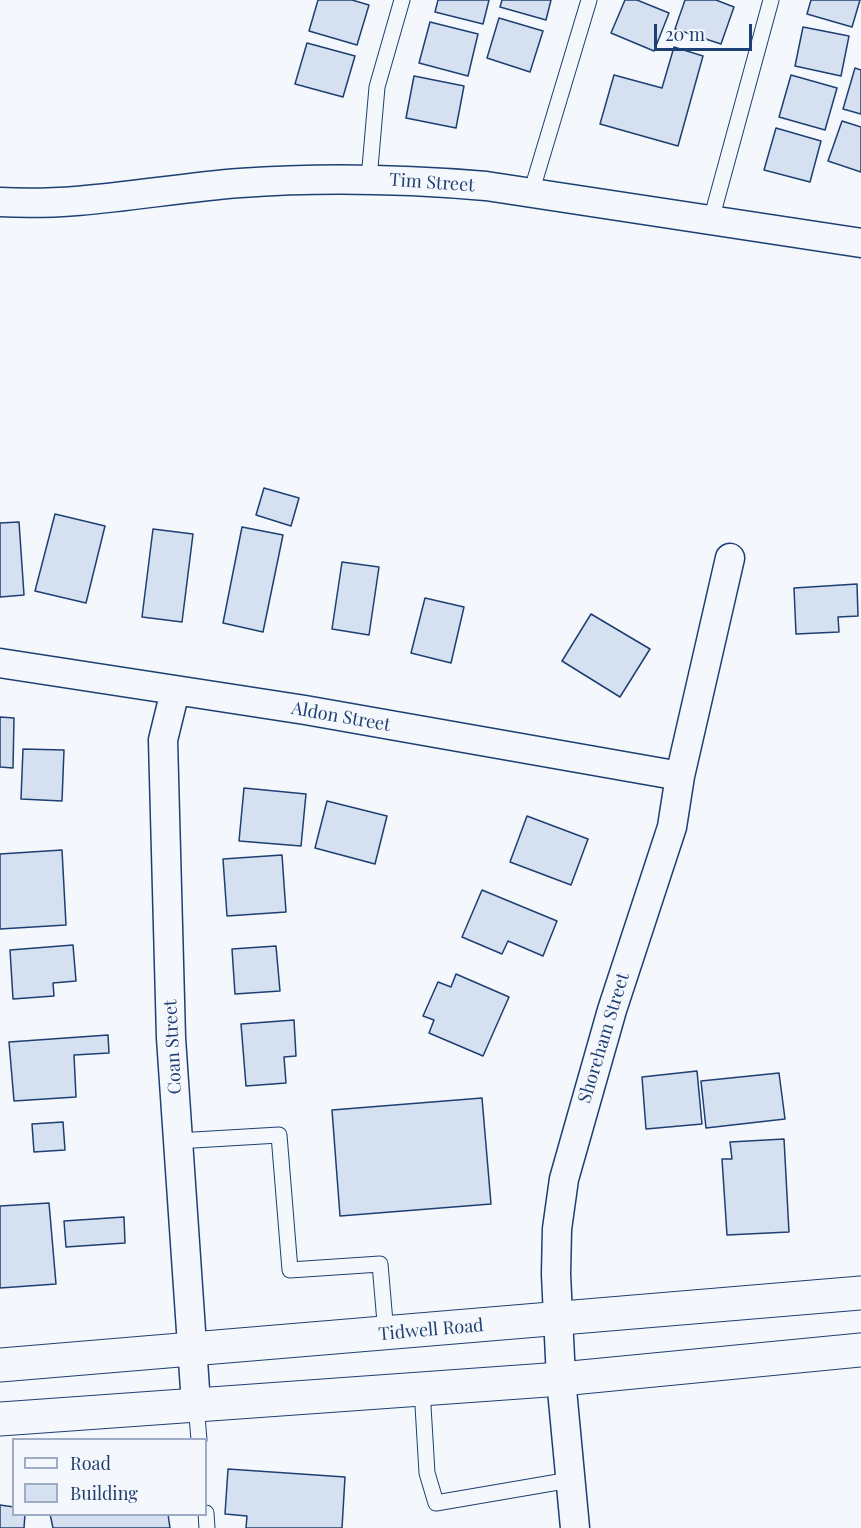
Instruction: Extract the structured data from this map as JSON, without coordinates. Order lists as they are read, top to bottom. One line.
{"streets":{"main road":["Tidwell Road"],"street":["Tim Street","Aldon Street","Shoreham Street","Coan Street"]},"crossings":[["Aldon Street","Shoreham Street"],["Aldon Street","Coan Street"],["Shoreham Street","Tidwell Road"],["Coan Street","Tidwell Road"]],"legend":["Road","Building"],"scale_bar":"20 m"}
